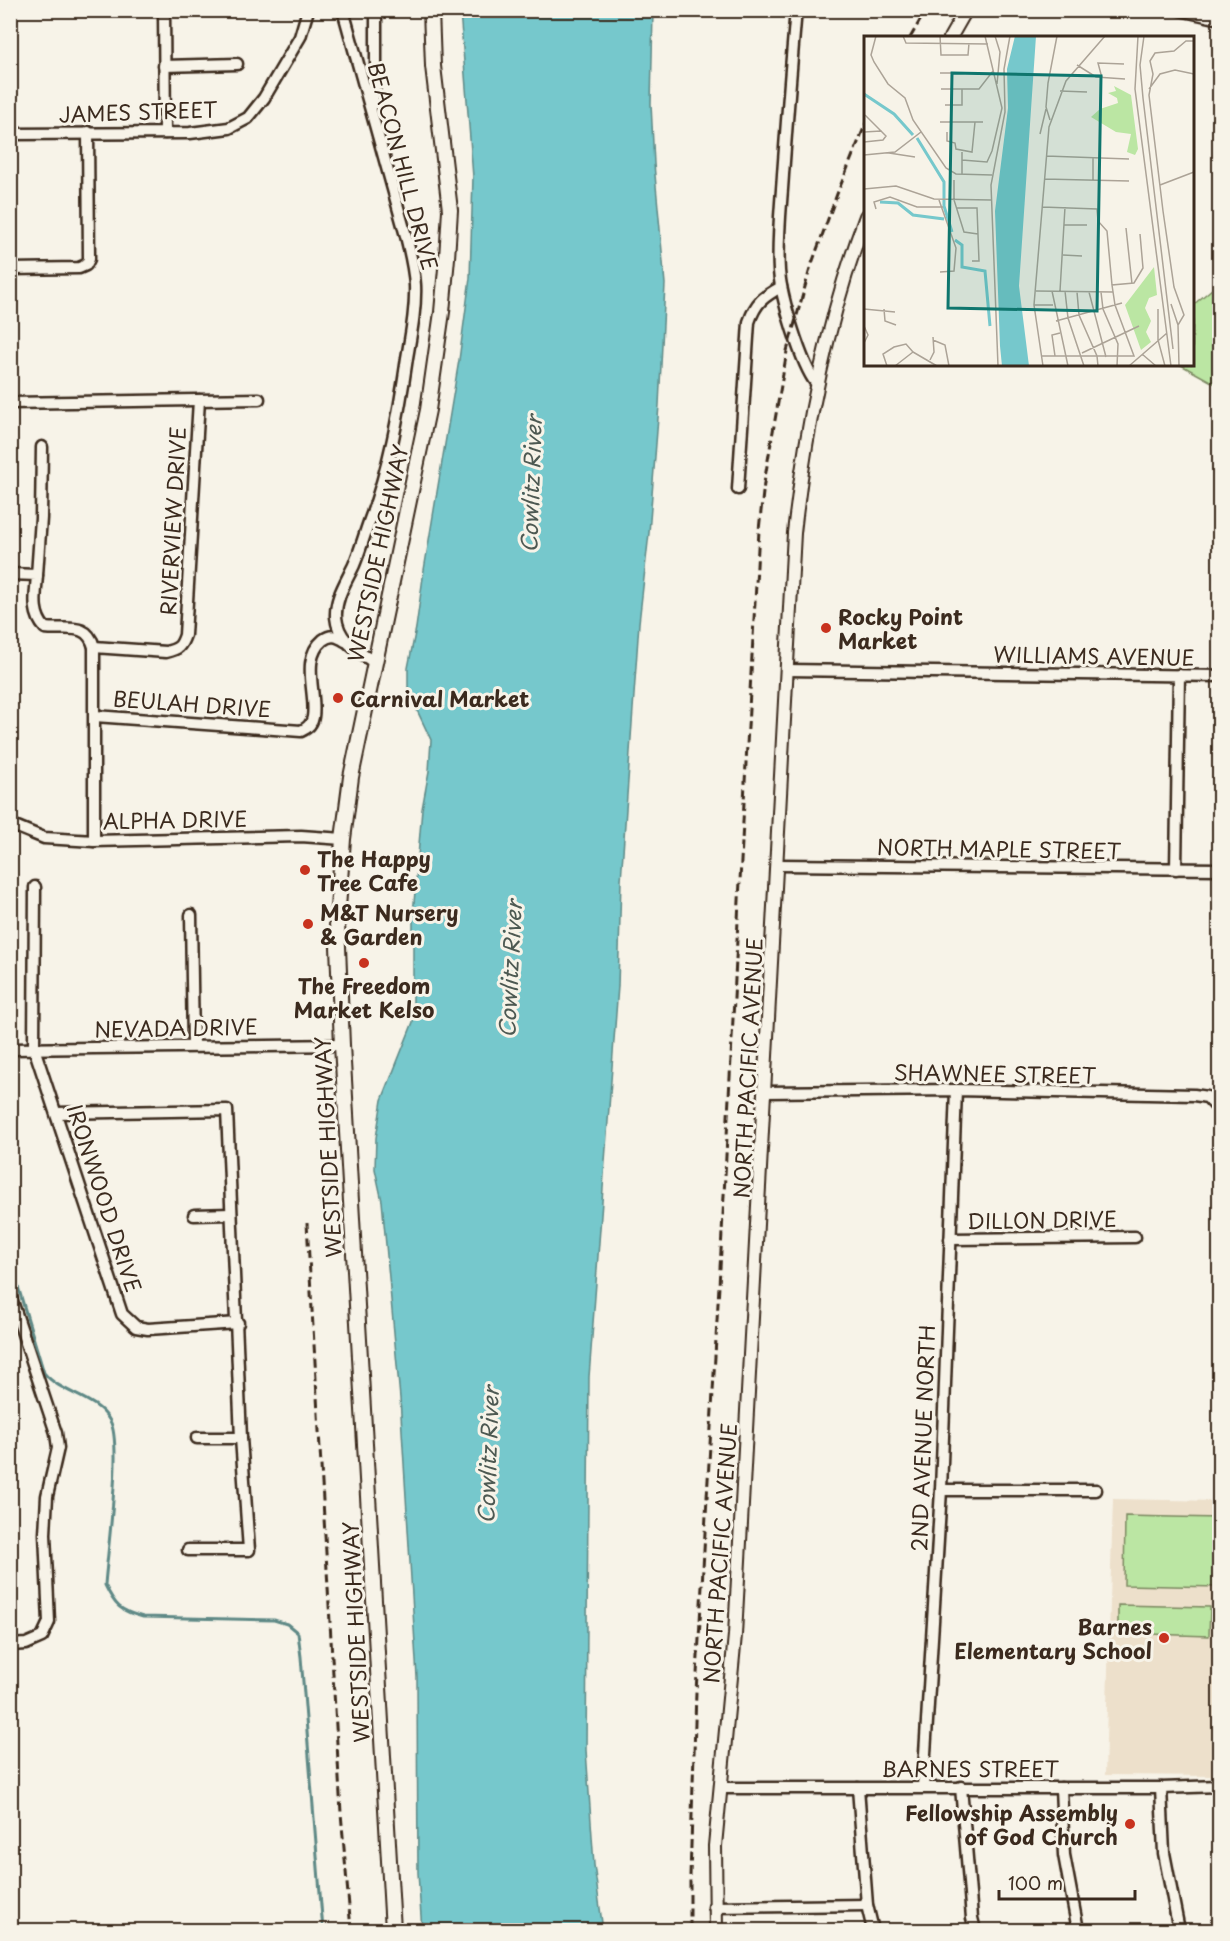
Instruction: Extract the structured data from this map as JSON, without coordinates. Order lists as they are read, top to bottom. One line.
{"streets":{"main road":["WESTSIDE HIGHWAY"],"street":["JAMES STREET","BEACON HILL DRIVE","RIVERVIEW DRIVE","WILLIAMS AVENUE","BEULAH DRIVE","ALPHA DRIVE","NORTH MAPLE STREET","NEVADA DRIVE","NORTH PACIFIC AVENUE","SHAWNEE STREET","IRONWOOD DRIVE","DILLON DRIVE","2ND AVENUE NORTH","BARNES STREET"]},"crossings":[["BEACON HILL DRIVE","BEULAH DRIVE"],["RIVERVIEW DRIVE","BEULAH DRIVE"],["WESTSIDE HIGHWAY","ALPHA DRIVE"],["WESTSIDE HIGHWAY","NEVADA DRIVE"],["WILLIAMS AVENUE","NORTH PACIFIC AVENUE"],["NORTH MAPLE STREET","NORTH PACIFIC AVENUE"],["NEVADA DRIVE","IRONWOOD DRIVE"],["NORTH PACIFIC AVENUE","SHAWNEE STREET"],["NORTH PACIFIC AVENUE","BARNES STREET"],["SHAWNEE STREET","2ND AVENUE NORTH"],["DILLON DRIVE","2ND AVENUE NORTH"],["2ND AVENUE NORTH","BARNES STREET"]],"water":["Cowlitz River"],"places":["Rocky Point Market","Carnival Market","The Happy Tree Cafe","M&T Nursery & Garden","The Freedom Market Kelso","Barnes Elementary School","Fellowship Assembly of God Church"],"scale_bar":"100 m"}
